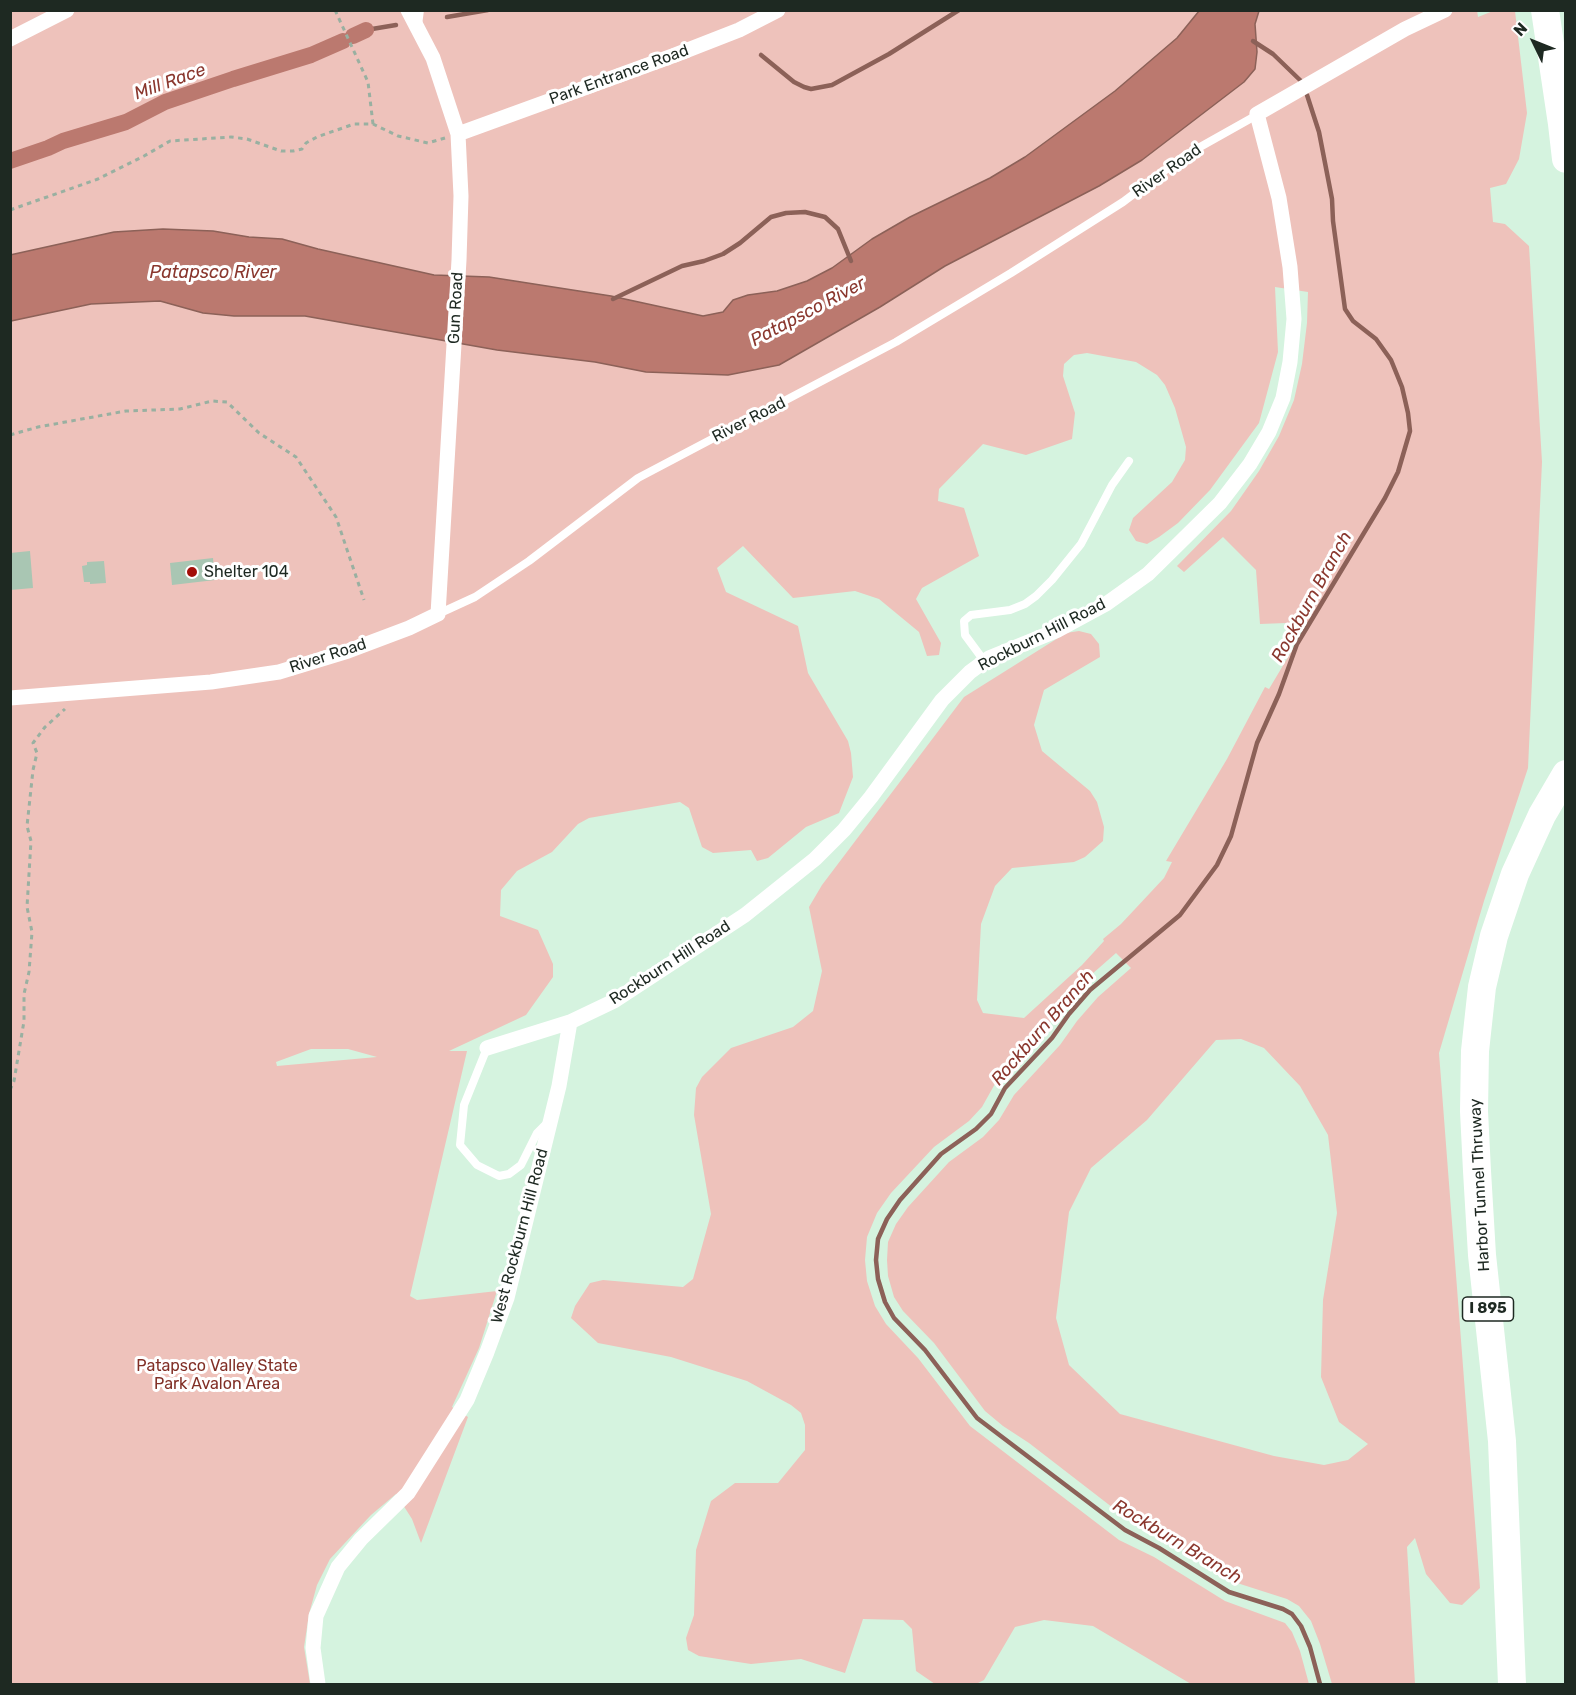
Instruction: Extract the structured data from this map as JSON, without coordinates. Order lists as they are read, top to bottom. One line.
{"streets":{"highway":["Harbor Tunnel Thruway","I 895"],"street":["Park Entrance Road","River Road","Gun Road","Rockburn Hill Road","West Rockburn Hill Road"]},"crossings":[["Park Entrance Road","Gun Road"],["River Road","Gun Road"],["River Road","Rockburn Hill Road"],["Rockburn Hill Road","West Rockburn Hill Road"]],"water":["Mill Race","Patapsco River","Rockburn Branch"],"parks":["Patapsco Valley State Park Avalon Area"],"places":["Shelter 104"],"north":"top left"}
